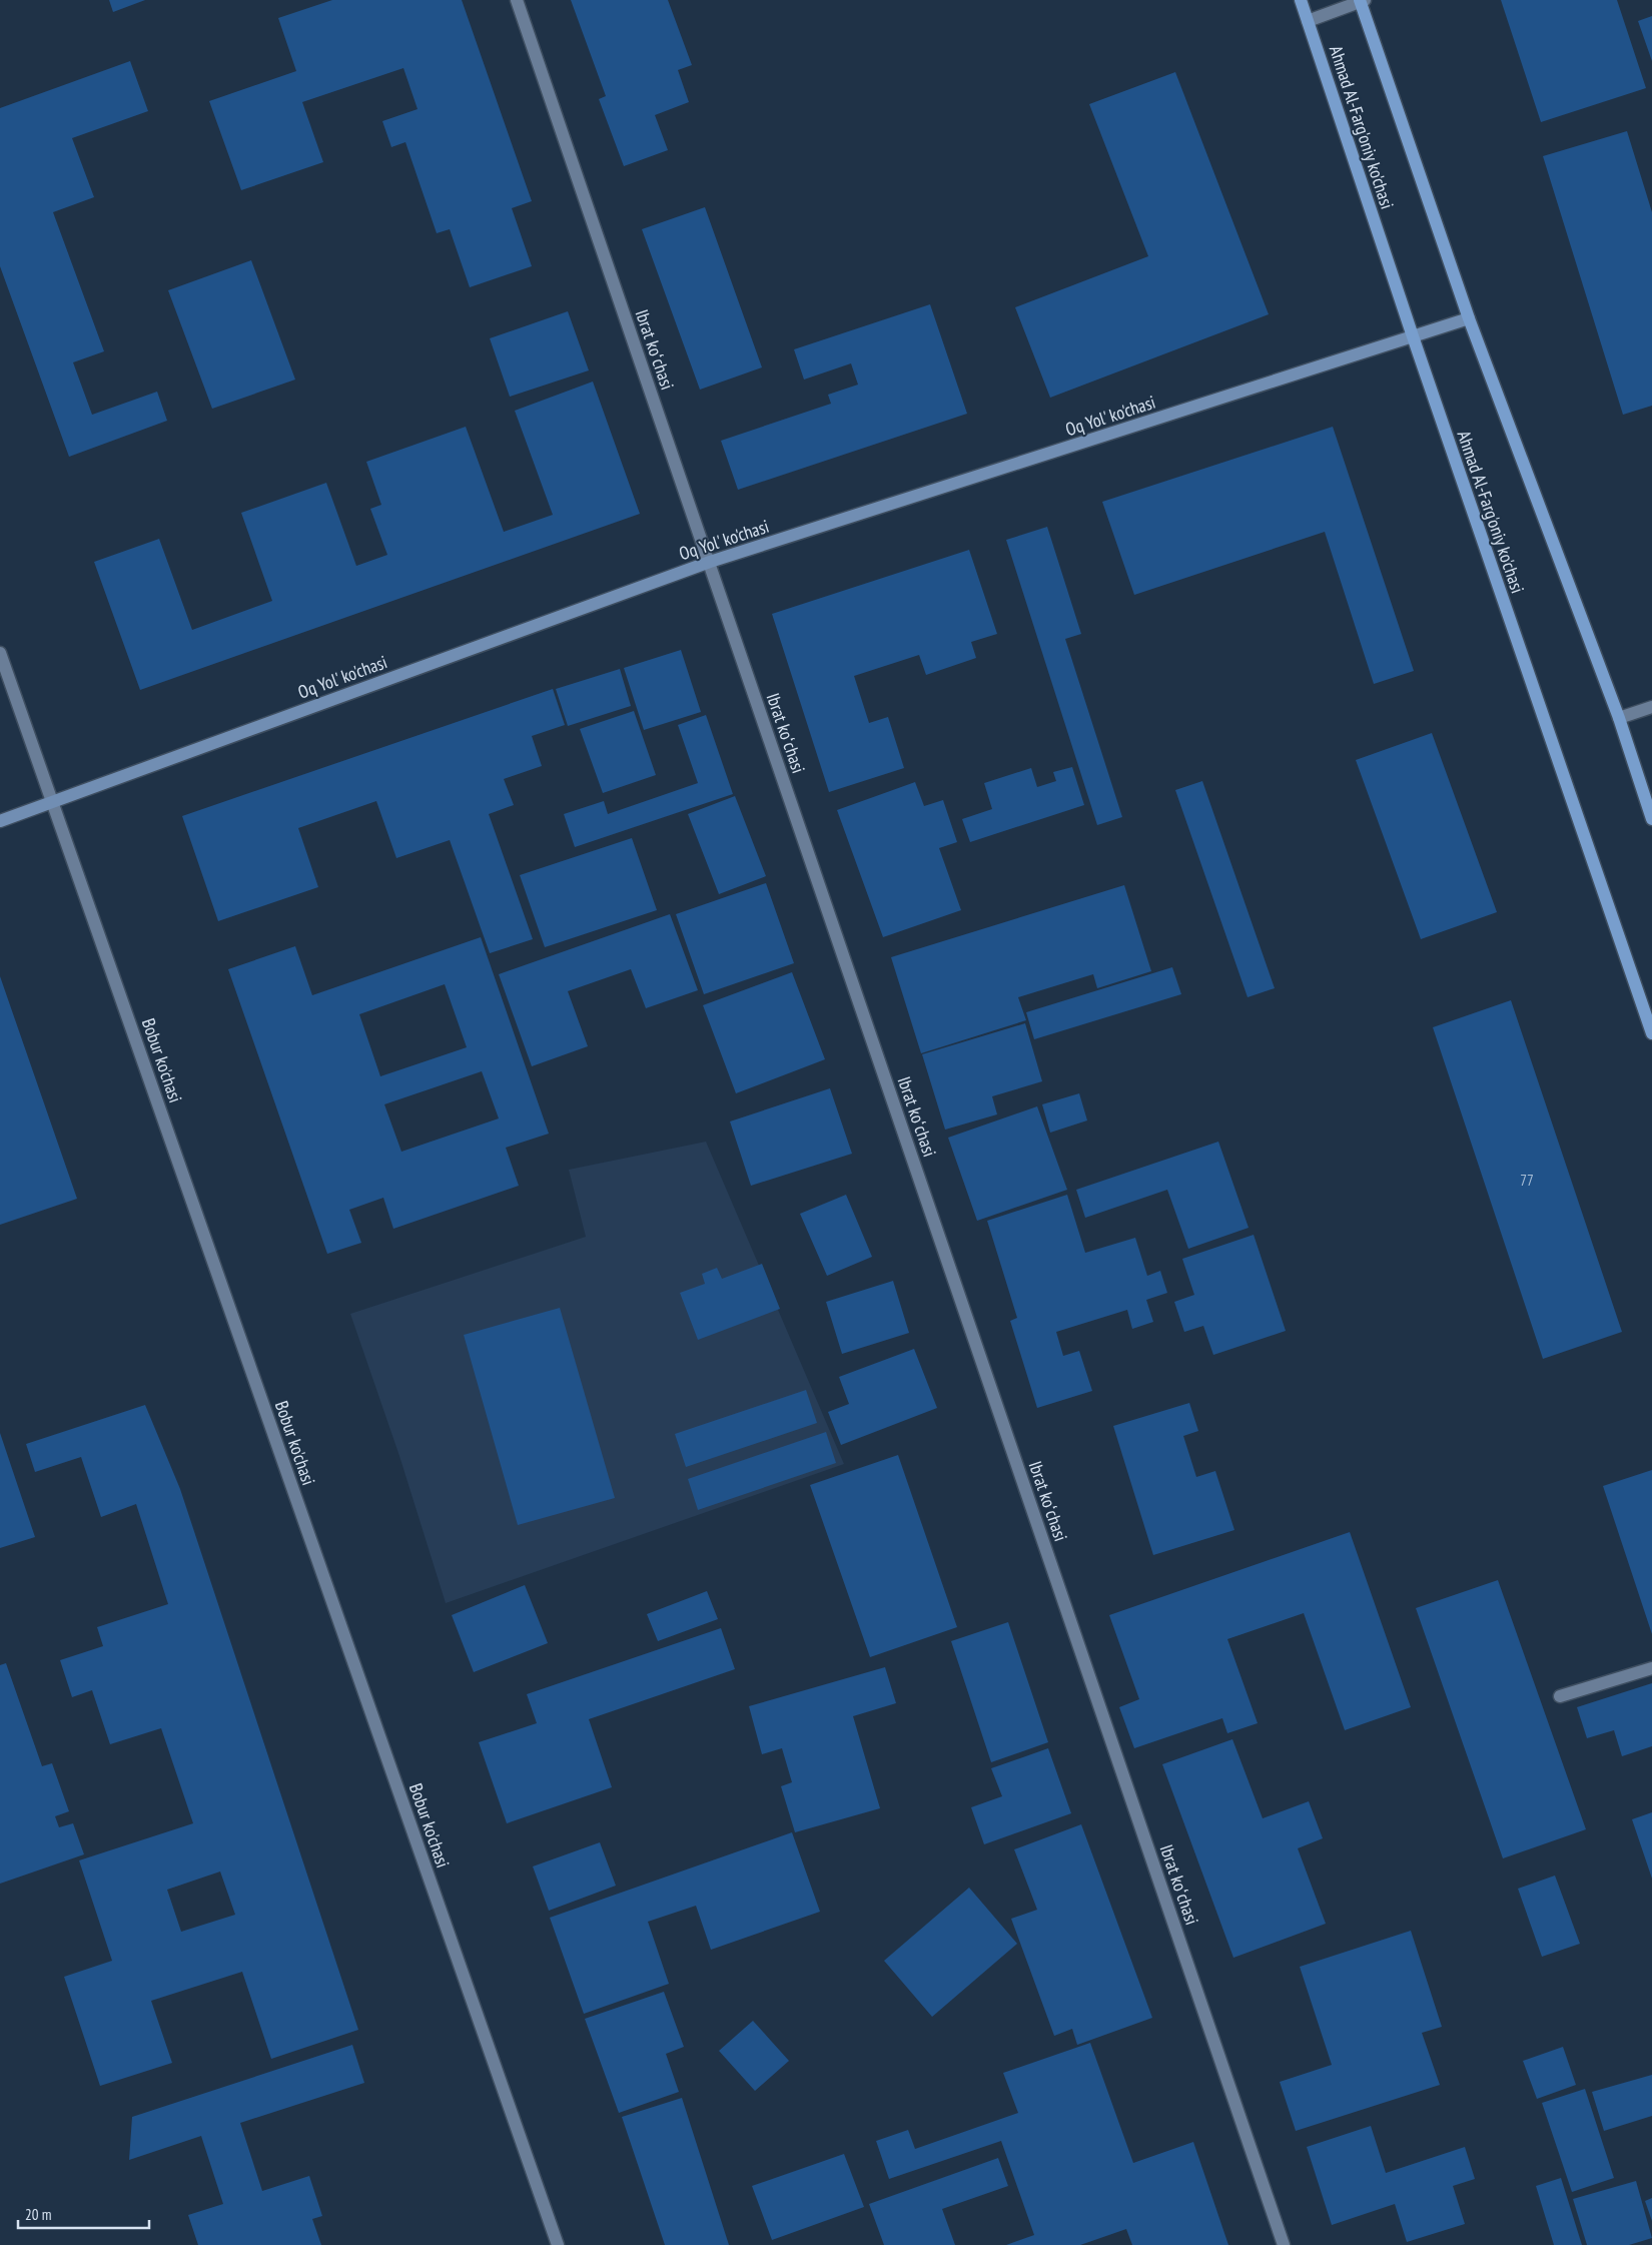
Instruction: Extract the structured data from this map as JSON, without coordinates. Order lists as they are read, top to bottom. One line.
{"streets":{"main road":["Ahmad Al-Farg'oniy ko'chasi"],"street":["Ibrat koʻchasi","Oq Yol' ko'chasi","Bobur ko'chasi"]},"crossings":[["Ahmad Al-Farg'oniy ko'chasi","Oq Yol' ko'chasi"],["Ibrat koʻchasi","Oq Yol' ko'chasi"],["Oq Yol' ko'chasi","Bobur ko'chasi"]],"house_numbers":["77"],"scale_bar":"20 m"}
